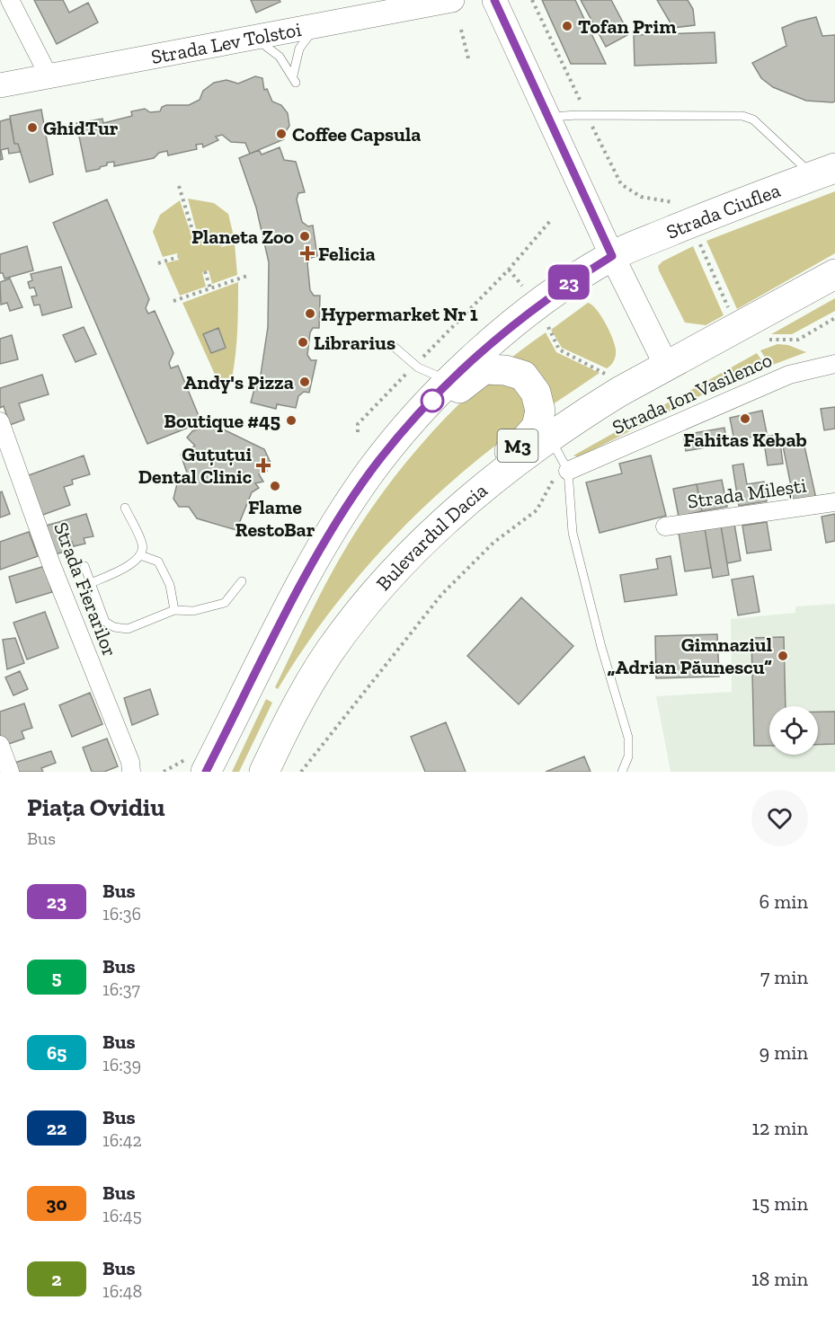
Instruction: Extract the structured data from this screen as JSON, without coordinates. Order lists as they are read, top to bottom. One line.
{"streets":{"highway":["Strada Ciuflea","M3","Bulevardul Dacia"],"main road":["Strada Lev Tolstoi"],"street":["Strada Ion Vasilenco","Strada Milești","Strada Fierarilor"]},"crossings":[["M3","Bulevardul Dacia"]],"places":{"other":["Tofan Prim","GhidTur","Coffee Capsula","Planeta Zoo","Hypermarket Nr 1","Librarius","Andy's Pizza","Fahitas Kebab","Boutique #45","Flame RestoBar","Gimnaziul „Adrian Păunescu”"],"health":["Felicia","Guțuțui Dental Clinic"]},"lines":["bus line 23"],"page":{"on_map":"23","heading":["Piața Ovidiu","Bus"],"list":[{"mark":"23","name":"Bus","note":"16:36","value":"6 min"},{"mark":"5","name":"Bus","note":"16:37","value":"7 min"},{"mark":"65","name":"Bus","note":"16:39","value":"9 min"},{"mark":"22","name":"Bus","note":"16:42","value":"12 min"},{"mark":"30","name":"Bus","note":"16:45","value":"15 min"},{"mark":"2","name":"Bus","note":"16:48","value":"18 min"}]}}
